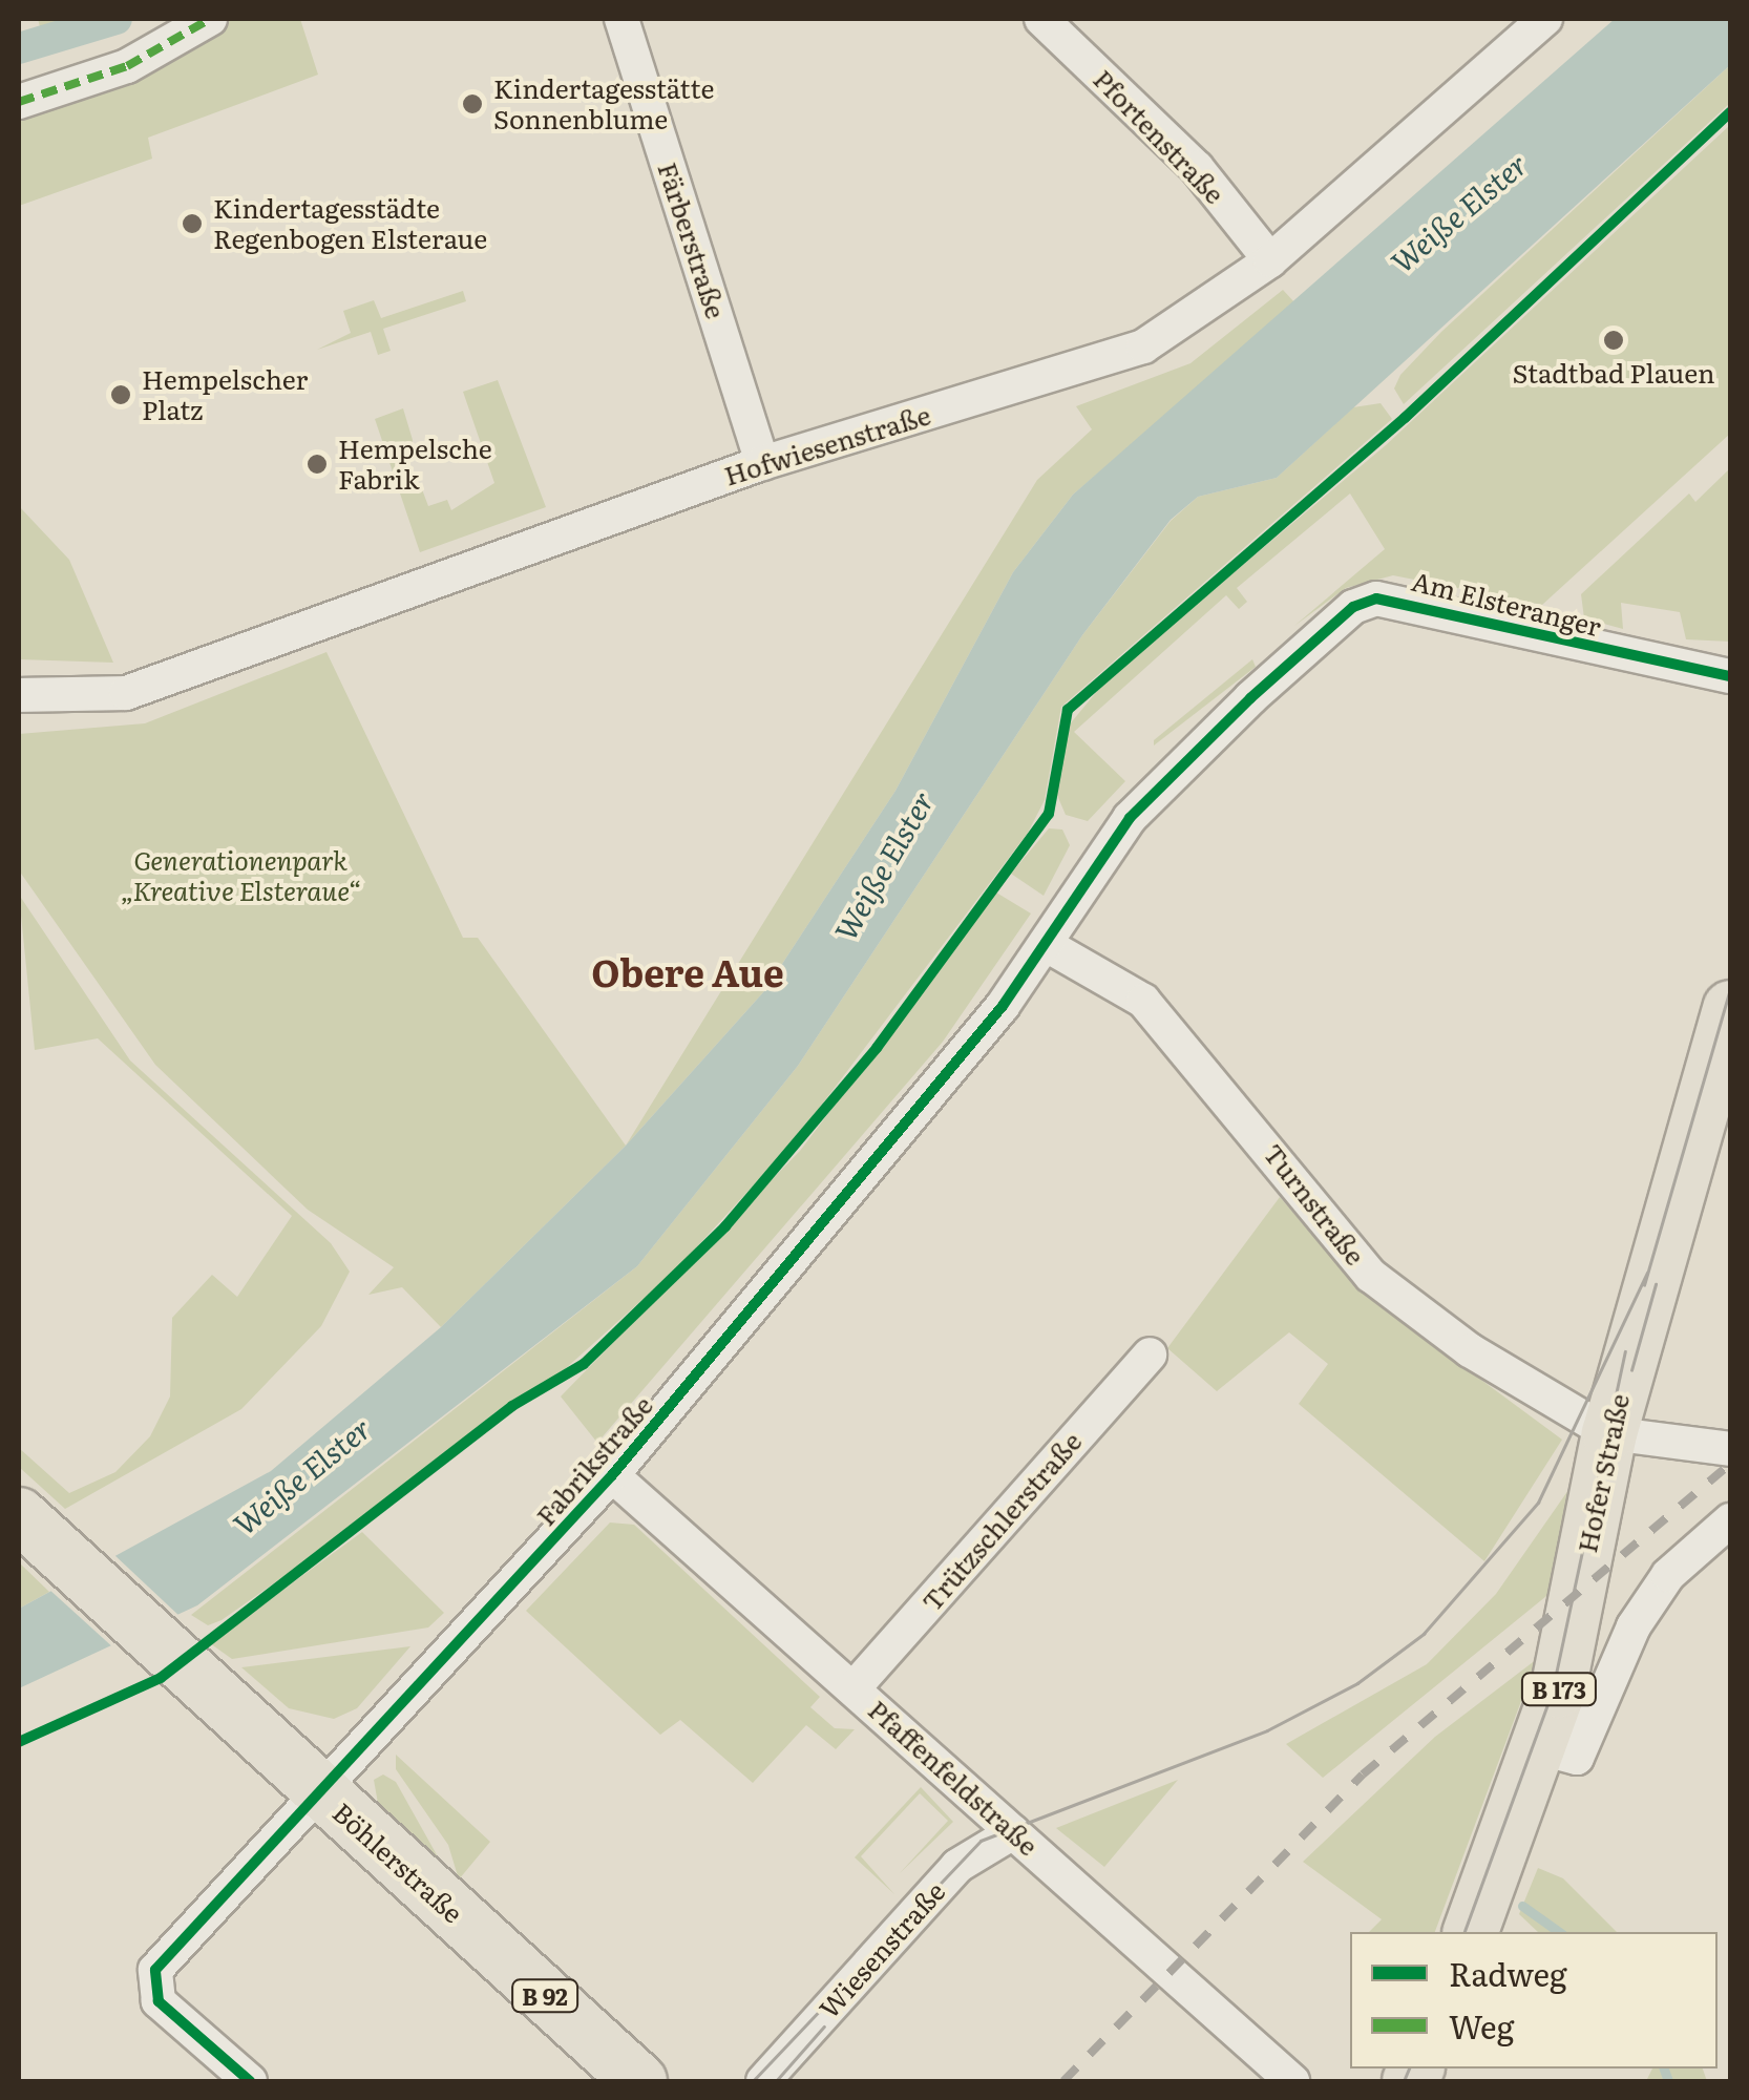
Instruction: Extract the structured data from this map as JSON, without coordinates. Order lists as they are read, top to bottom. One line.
{"streets":{"main road":["Hofer Straße","B 173","Böhlerstraße","B 92"],"street":["Pfortenstraße","Färberstraße","Hofwiesenstraße","Am Elsteranger","Turnstraße","Fabrikstraße","Trützschlerstraße","Pfaffenfeldstraße","Wiesenstraße"]},"crossings":[["Pfortenstraße","Hofwiesenstraße"],["Färberstraße","Hofwiesenstraße"],["Am Elsteranger","Turnstraße"],["Am Elsteranger","Fabrikstraße"],["Turnstraße","Fabrikstraße"],["Turnstraße","Hofer Straße"],["Fabrikstraße","Pfaffenfeldstraße"],["Fabrikstraße","Böhlerstraße"],["Trützschlerstraße","Pfaffenfeldstraße"],["Pfaffenfeldstraße","Wiesenstraße"]],"districts":["Obere Aue"],"water":["Weiße Elster"],"parks":["Generationenpark „Kreative Elsteraue“"],"places":["Kindertagesstätte Sonnenblume","Kindertagesstädte Regenbogen Elsteraue","Stadtbad Plauen","Hempelscher Platz","Hempelsche Fabrik"],"legend":["Radweg","Weg"]}
